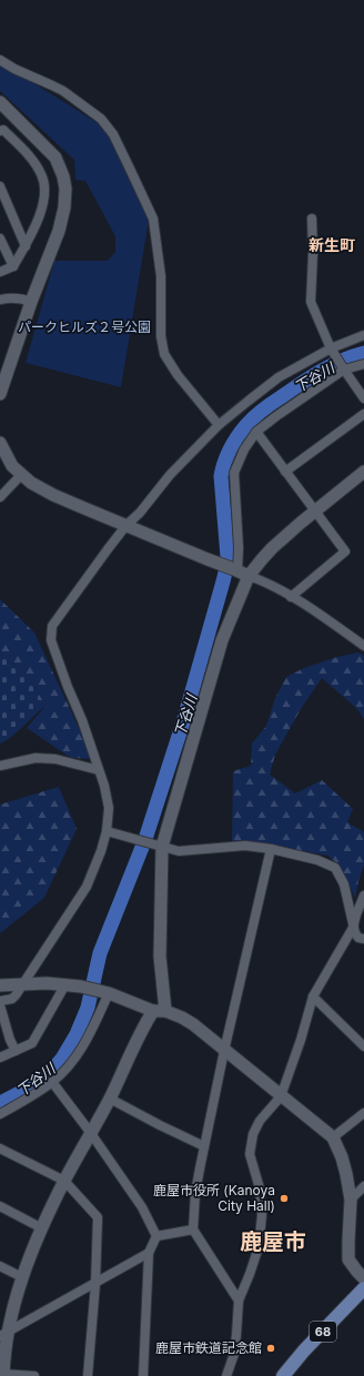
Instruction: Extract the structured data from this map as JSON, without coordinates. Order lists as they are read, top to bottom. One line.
{"streets":{"main road":["68"]},"districts":["新生町","鹿屋市"],"water":["下谷川"],"parks":["パークヒルズ２号公園"],"places":["鹿屋市役所 (Kanoya City Hall)","鹿屋市鉄道記念館"]}
